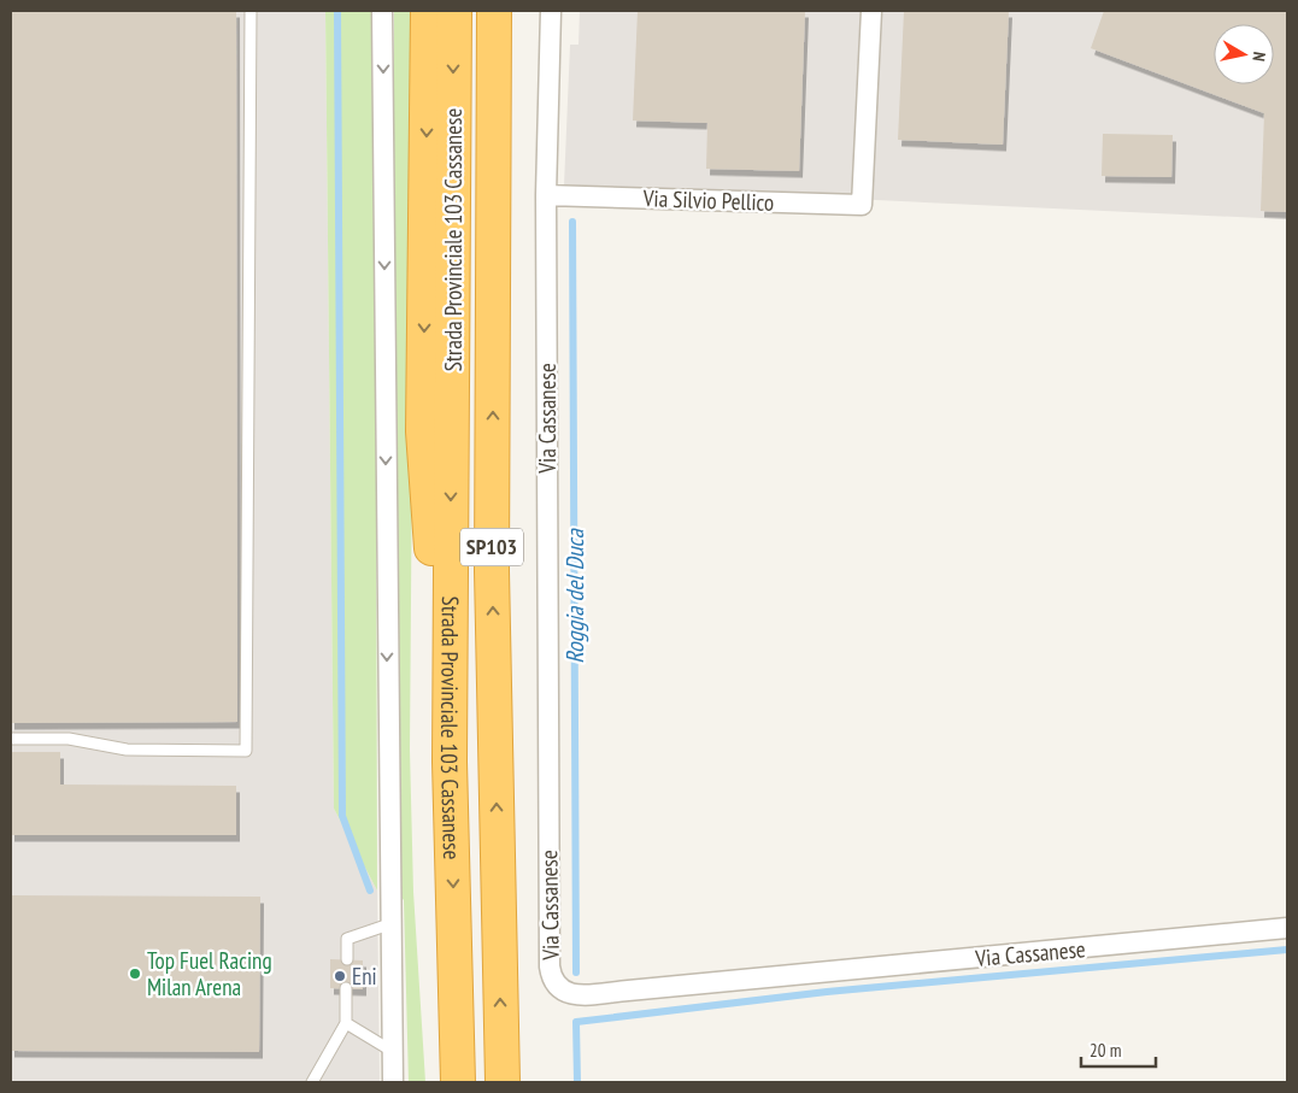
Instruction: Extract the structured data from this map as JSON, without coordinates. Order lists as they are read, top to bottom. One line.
{"streets":{"highway":["Strada Provinciale 103 Cassanese","SP103"],"street":["Via Silvio Pellico","Via Cassanese"]},"crossings":[["Via Silvio Pellico","Via Cassanese"],["Strada Provinciale 103 Cassanese","SP103"]],"water":["Roggia del Duca"],"places":["Top Fuel Racing Milan Arena","Eni"],"scale_bar":"20 m","north":"right"}
